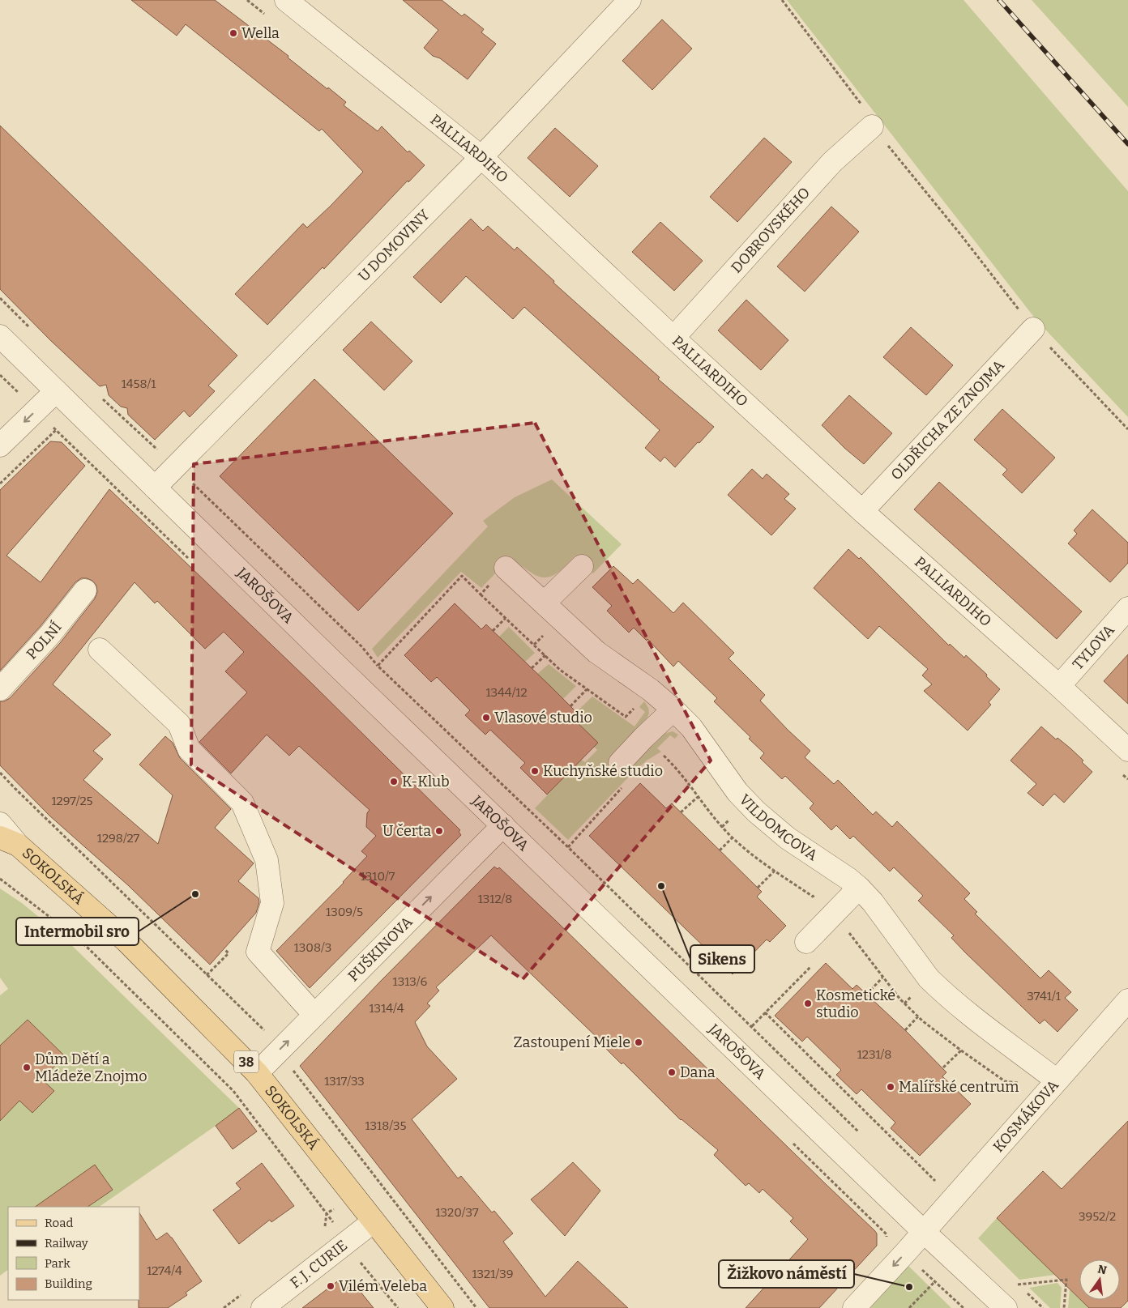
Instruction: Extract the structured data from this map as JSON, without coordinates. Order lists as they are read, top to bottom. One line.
{"streets":{"main road":["SOKOLSKÁ","38"],"street":["PALLIARDIHO","DOBROVSKÉHO","U DOMOVINY","OLDŘICHA ZE ZNOJMA","JAROŠOVA","POLNÍ","TYLOVA","VILDOMCOVA","PUŠKINOVA","KOSMÁKOVA","F. J. CURIE"]},"crossings":[["PALLIARDIHO","DOBROVSKÉHO"],["PALLIARDIHO","U DOMOVINY"],["PALLIARDIHO","OLDŘICHA ZE ZNOJMA"],["PALLIARDIHO","TYLOVA"],["U DOMOVINY","JAROŠOVA"],["JAROŠOVA","PUŠKINOVA"],["JAROŠOVA","KOSMÁKOVA"],["VILDOMCOVA","KOSMÁKOVA"],["SOKOLSKÁ","PUŠKINOVA"],["SOKOLSKÁ","F. J. CURIE"]],"one_way":["PUŠKINOVA"],"places":["Wella","Vlasové studio","Kuchyňské studio","K-Klub","U čerta","Sikens","Intermobil sro","Kosmetické studio","Zastoupení Miele","Dům Dětí a Mládeže Znojmo","Dana","Malířské centrum","Vilém Veleba","Žižkovo náměstí"],"house_numbers":["1458/1","1344/12","1297/25","1298/27","1310/7","1312/8","1309/5","1308/3","1313/6","3741/1","1314/4","1231/8","1317/33","1318/35","1320/37","3952/2","1274/4","1321/39"],"legend":["Road","Railway","Park","Building"],"north":"top"}
